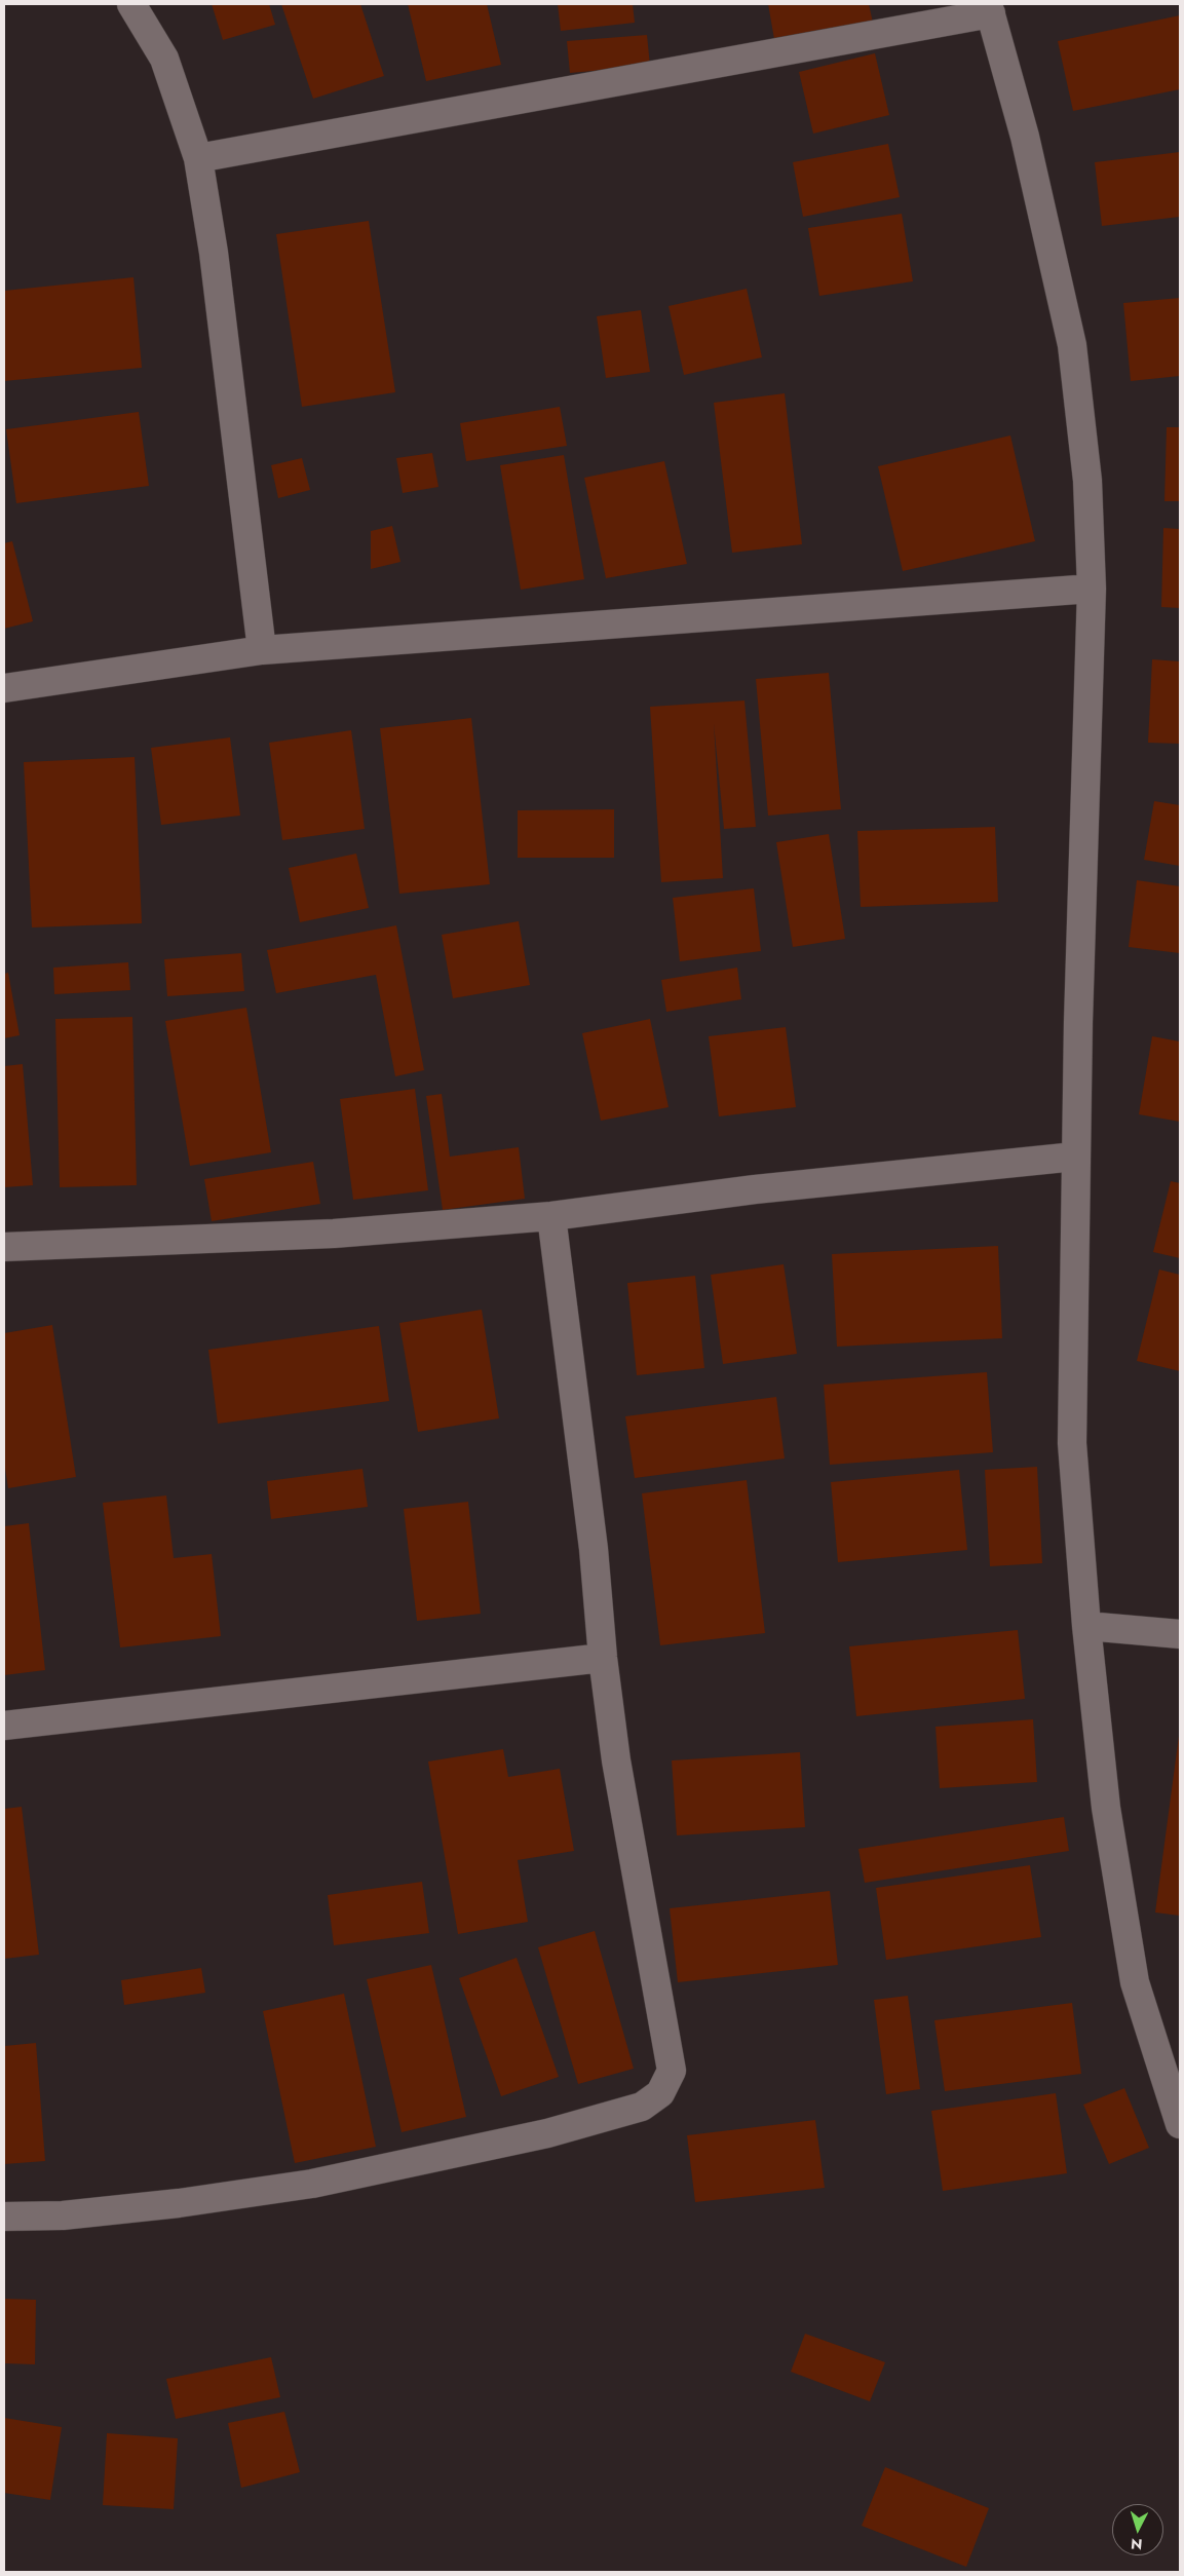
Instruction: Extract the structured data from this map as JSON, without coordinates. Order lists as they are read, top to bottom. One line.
{"north":"bottom"}
